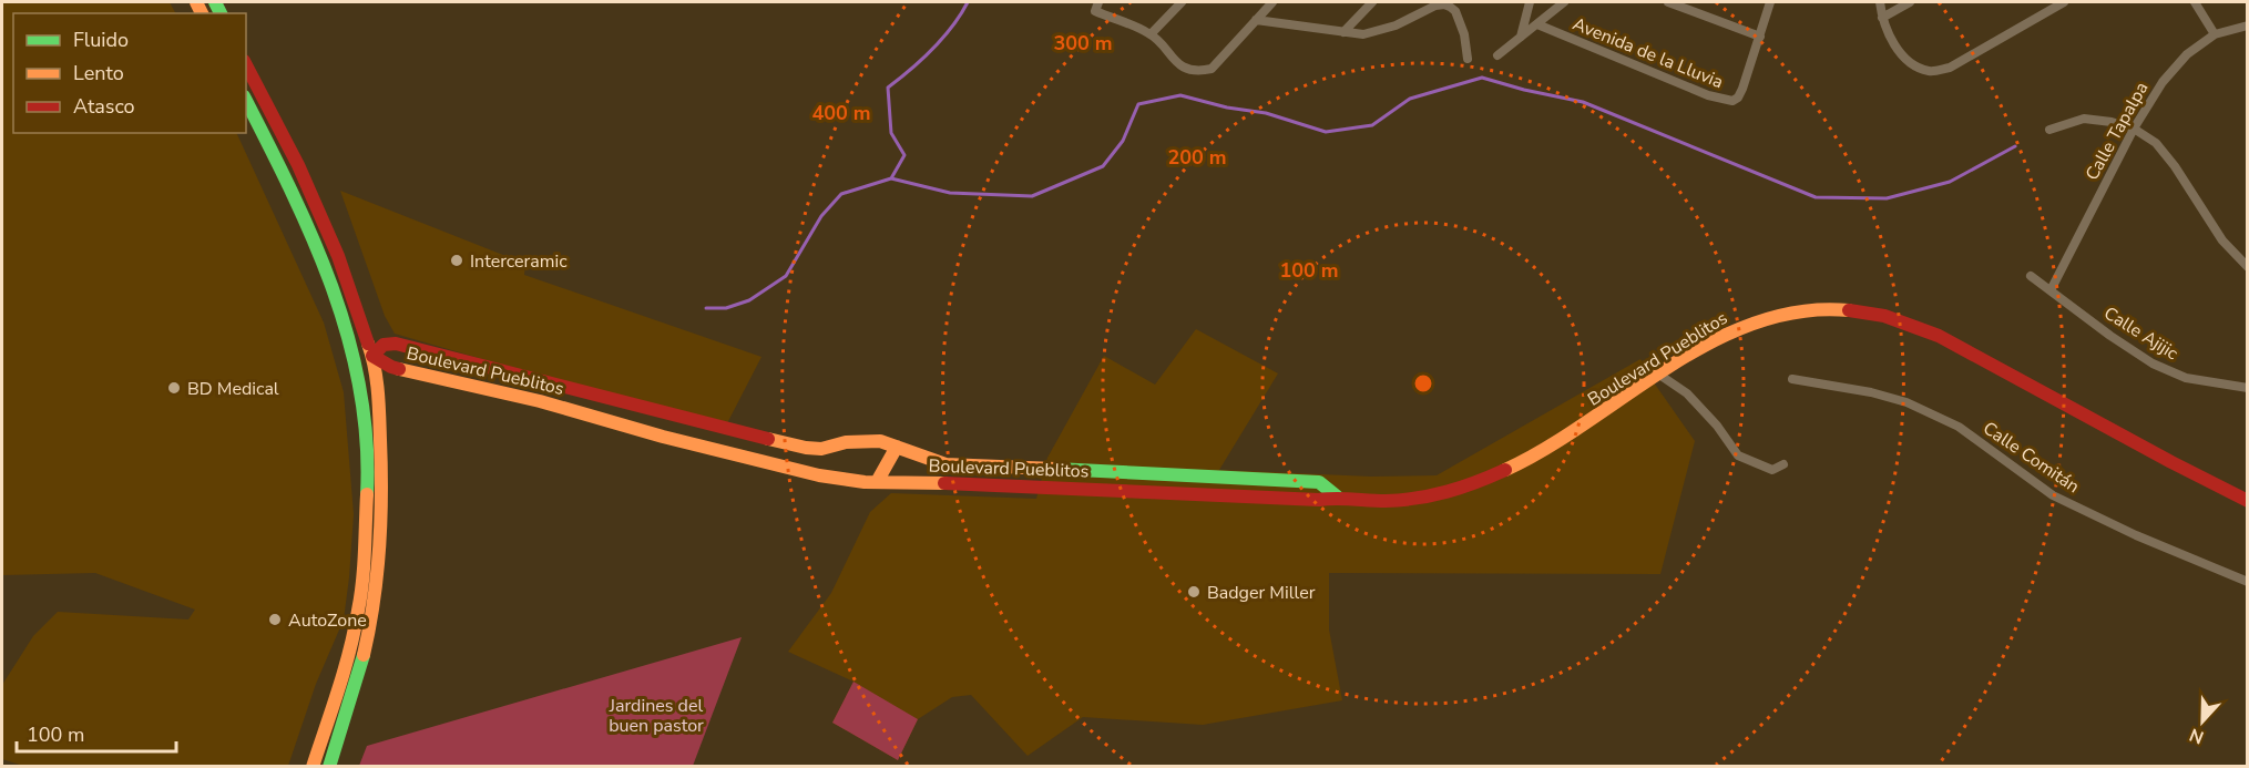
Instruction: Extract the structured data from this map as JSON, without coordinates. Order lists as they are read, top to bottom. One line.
{"streets":{"street":["Avenida de la Lluvia","Calle Tapalpa","Calle Ajijic","Boulevard Pueblitos","Calle Comitán"]},"crossings":[["Calle Tapalpa","Calle Ajijic"]],"parks":["Jardines del buen pastor"],"places":["Interceramic","BD Medical","Badger Miller","AutoZone"],"legend":["Fluido","Lento","Atasco"],"scale_bar":"100 m","north":"bottom","rings":["300 m","400 m","200 m","100 m"]}
